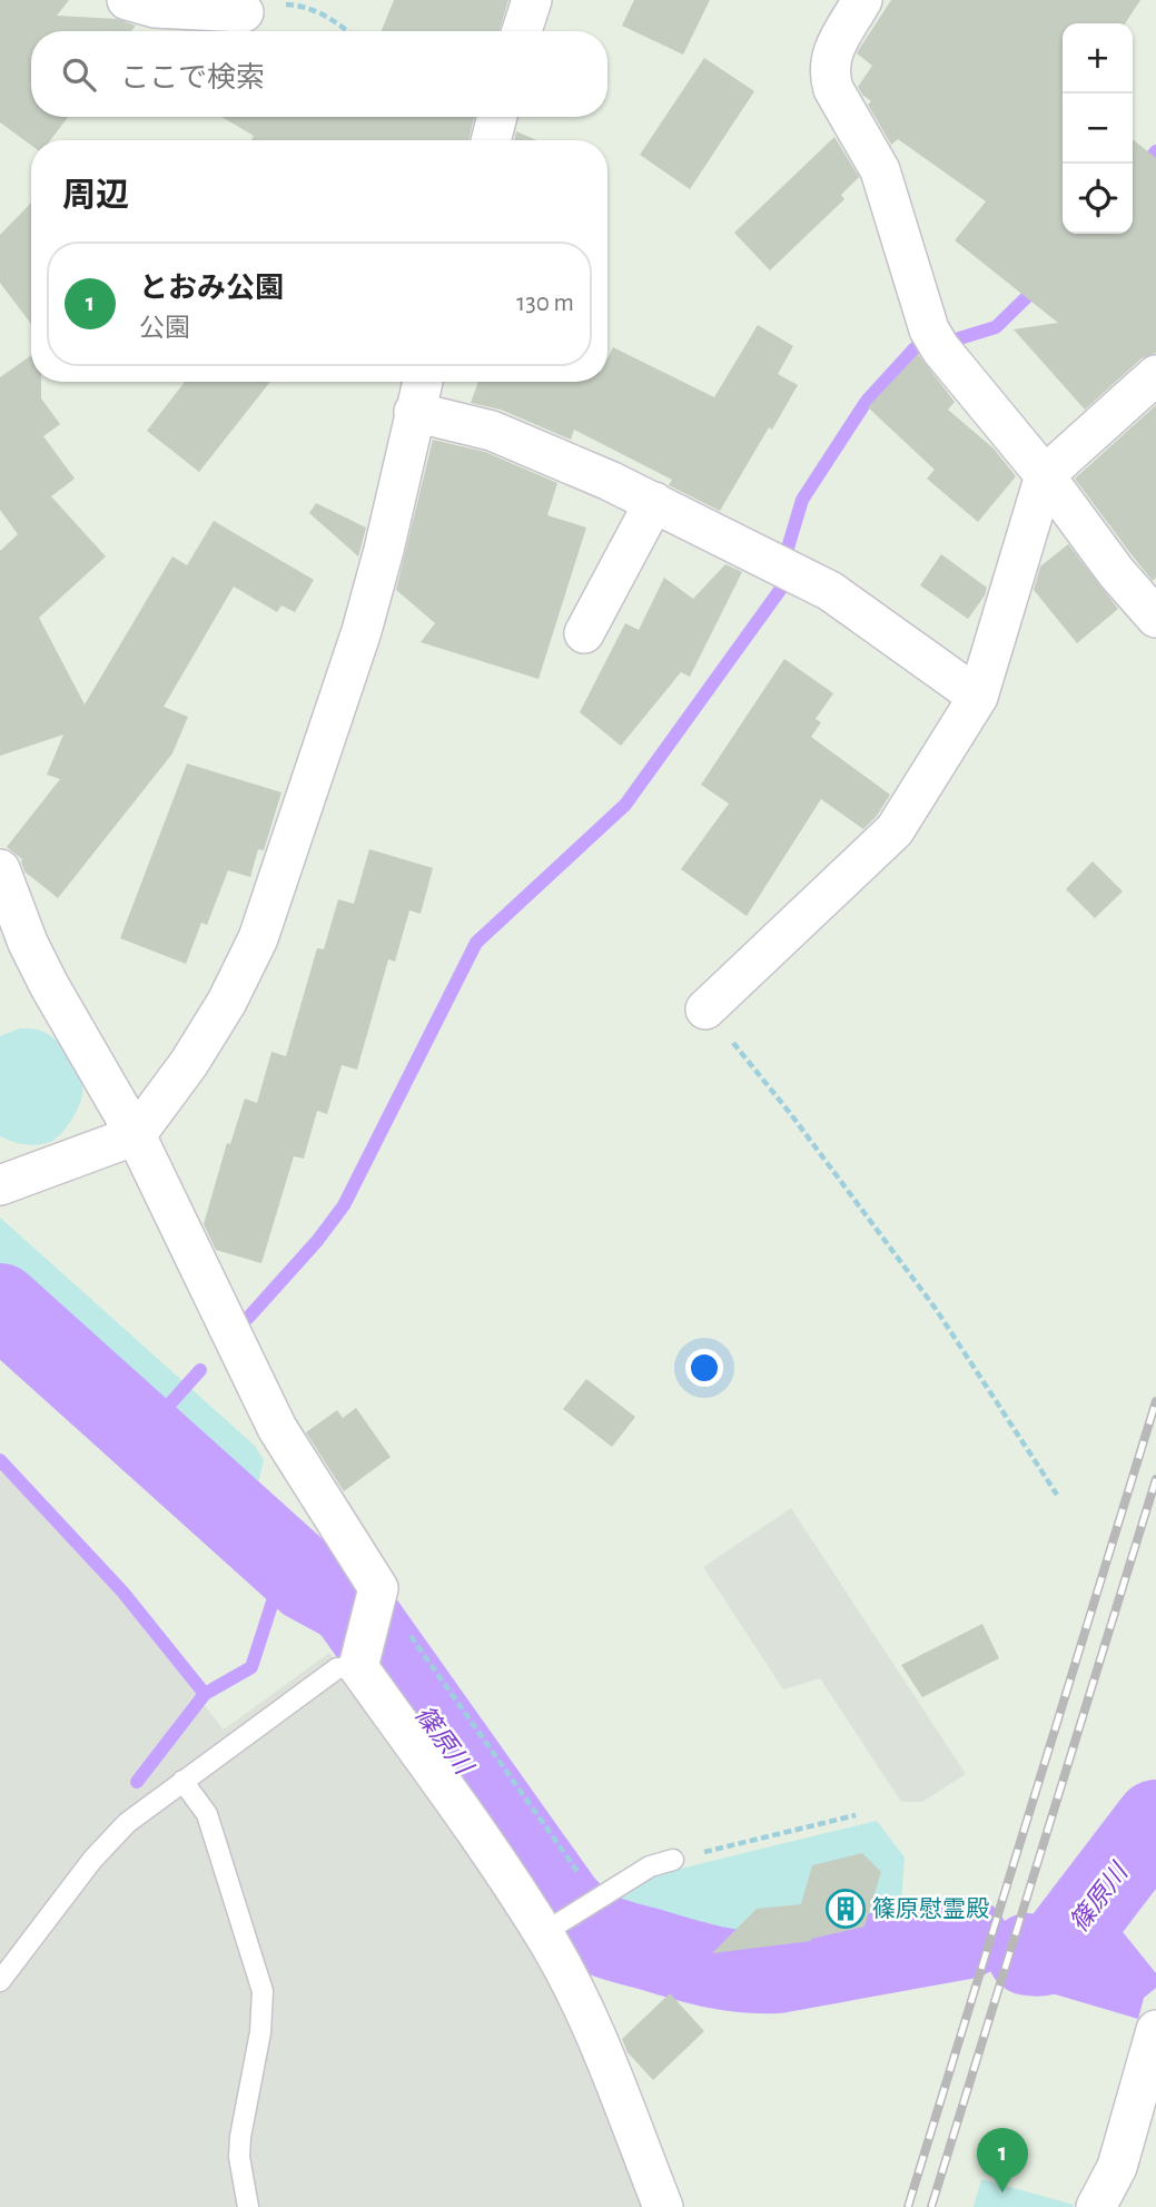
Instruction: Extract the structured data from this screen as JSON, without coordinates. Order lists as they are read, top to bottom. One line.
{"water":["篠原川"],"places":{"building":["篠原慰霊殿"]},"page":{"map_buttons":["+","−"],"search":"ここで検索","heading":"周辺","list":[{"mark":"1","name":"とおみ公園","note":"公園","value":"130 m"}],"pins":"1"}}
